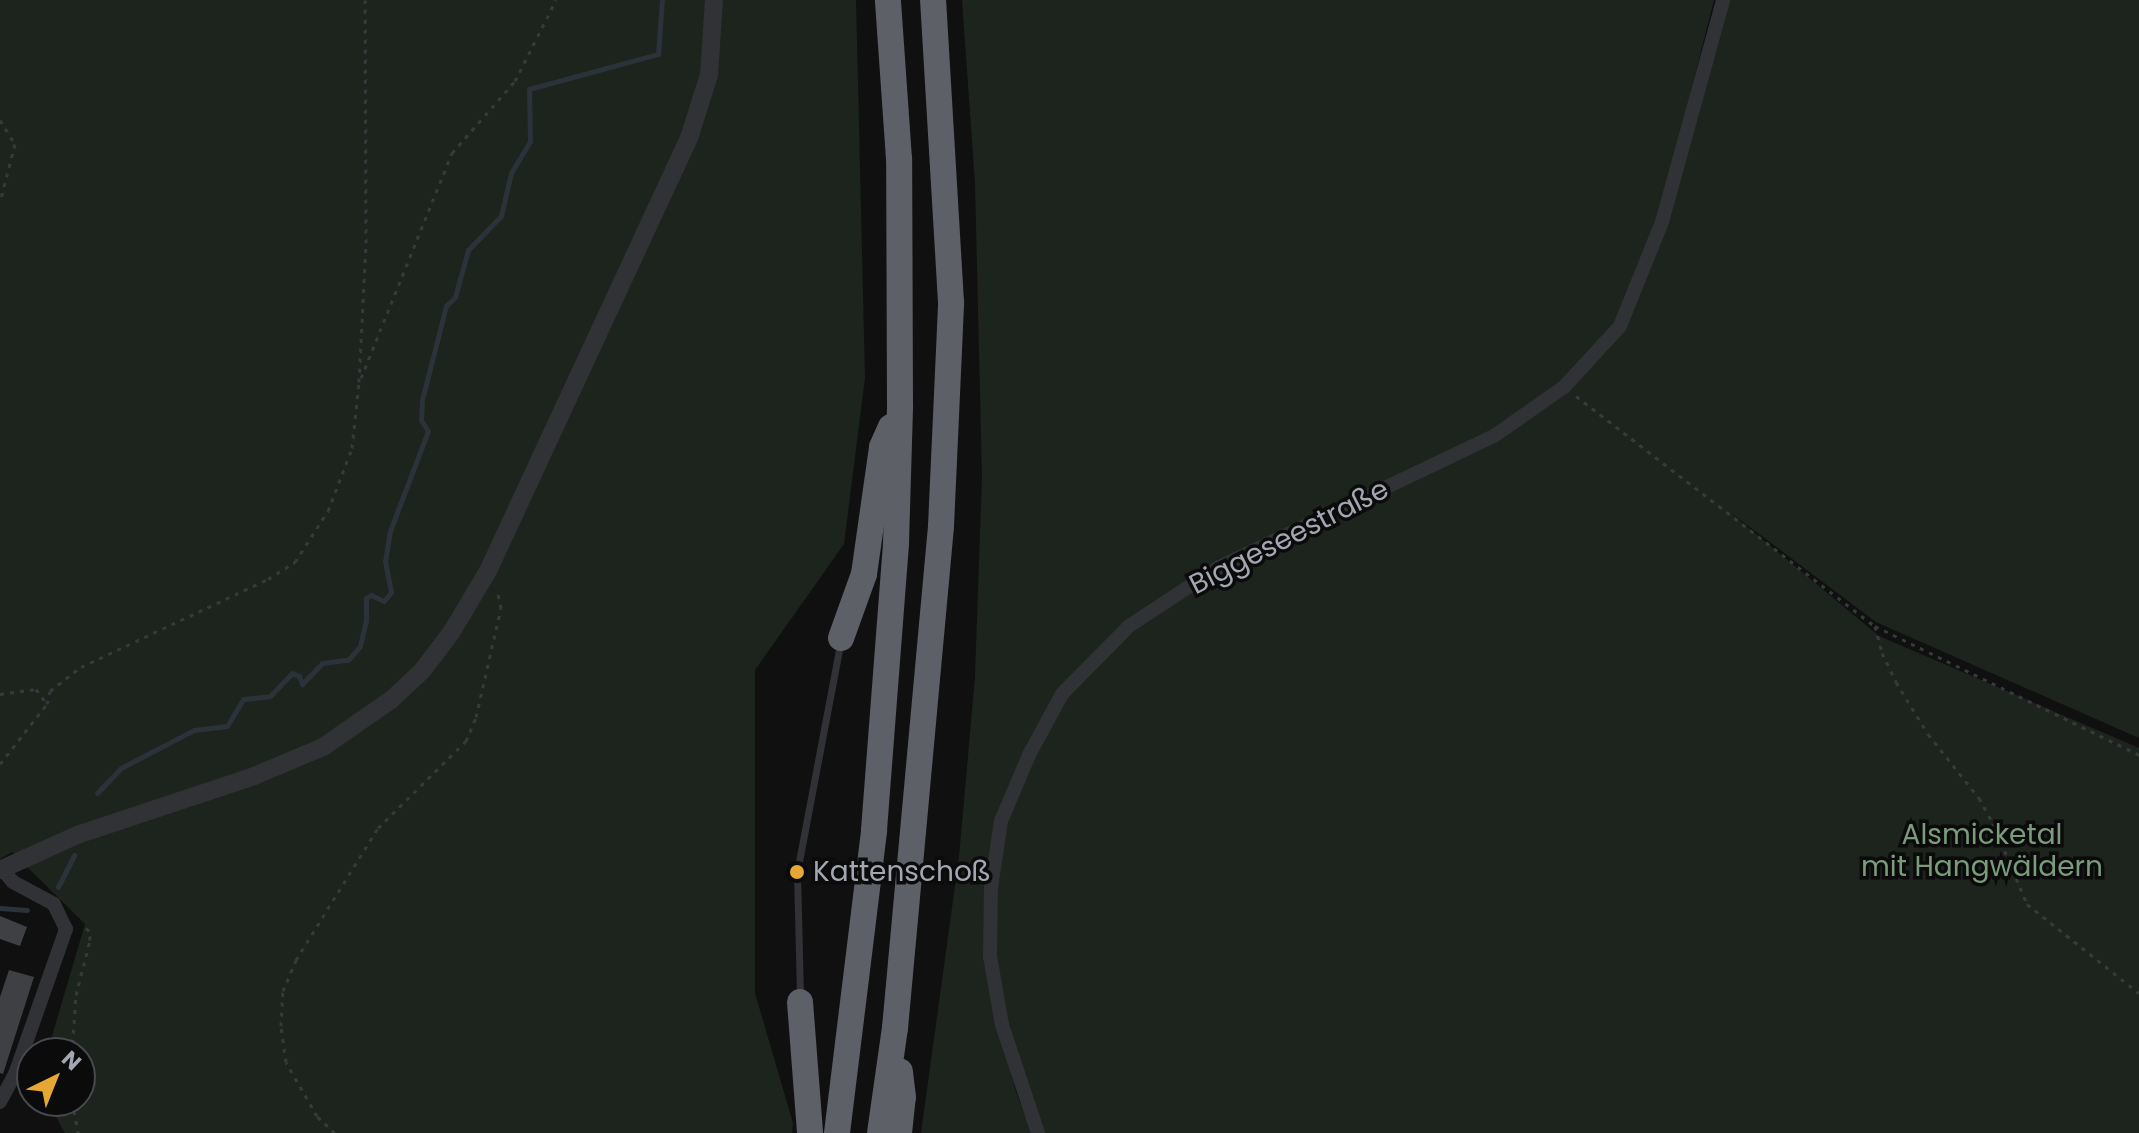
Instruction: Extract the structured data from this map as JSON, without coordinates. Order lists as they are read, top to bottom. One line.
{"streets":{"street":["Biggeseestraße"]},"parks":["Alsmicketal mit Hangwäldern"],"places":["Kattenschoß"],"north":"top right"}
